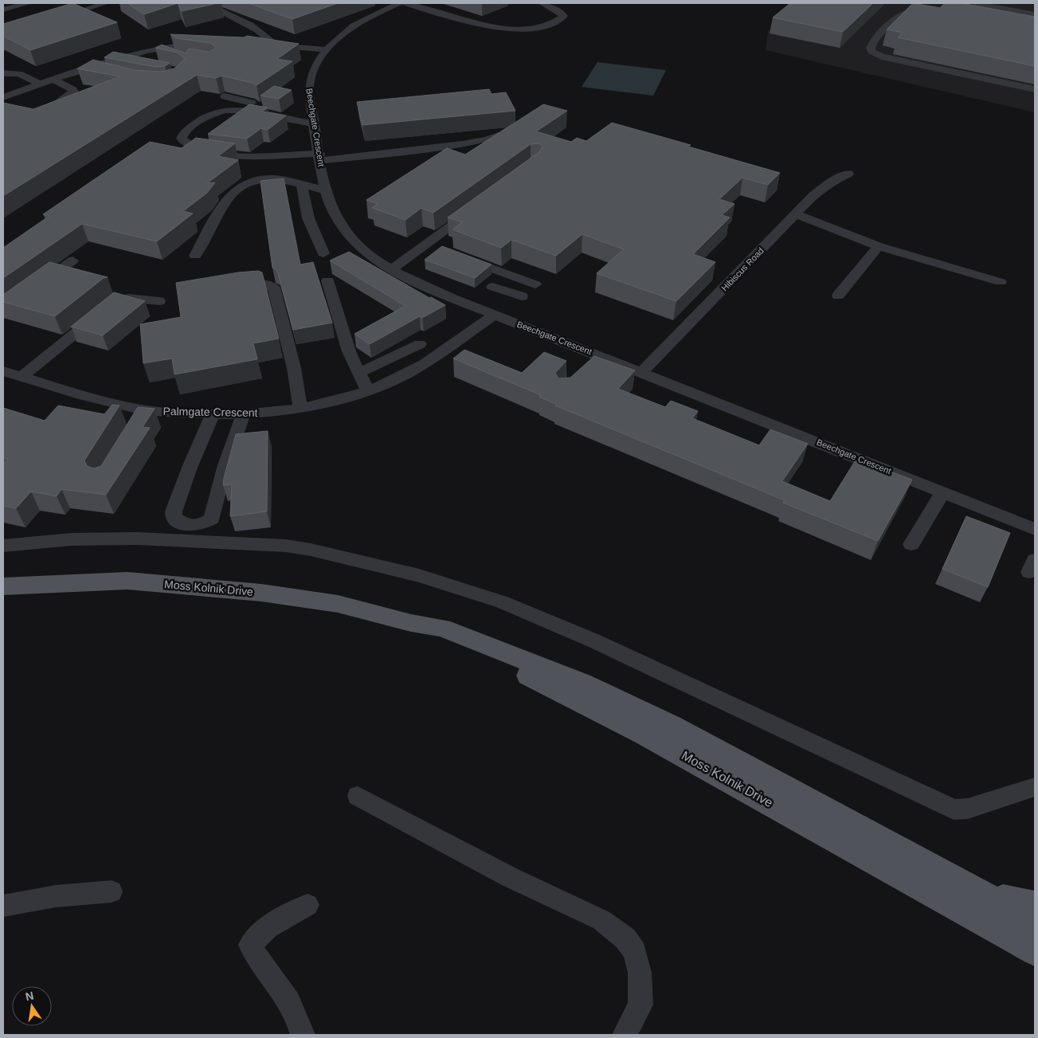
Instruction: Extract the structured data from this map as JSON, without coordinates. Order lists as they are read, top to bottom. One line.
{"streets":{"main road":["Moss Kolnik Drive"],"street":["Beechgate Crescent","Hibiscus Road","Palmgate Crescent"]},"crossings":[["Beechgate Crescent","Hibiscus Road"],["Beechgate Crescent","Palmgate Crescent"]],"north":"top"}
